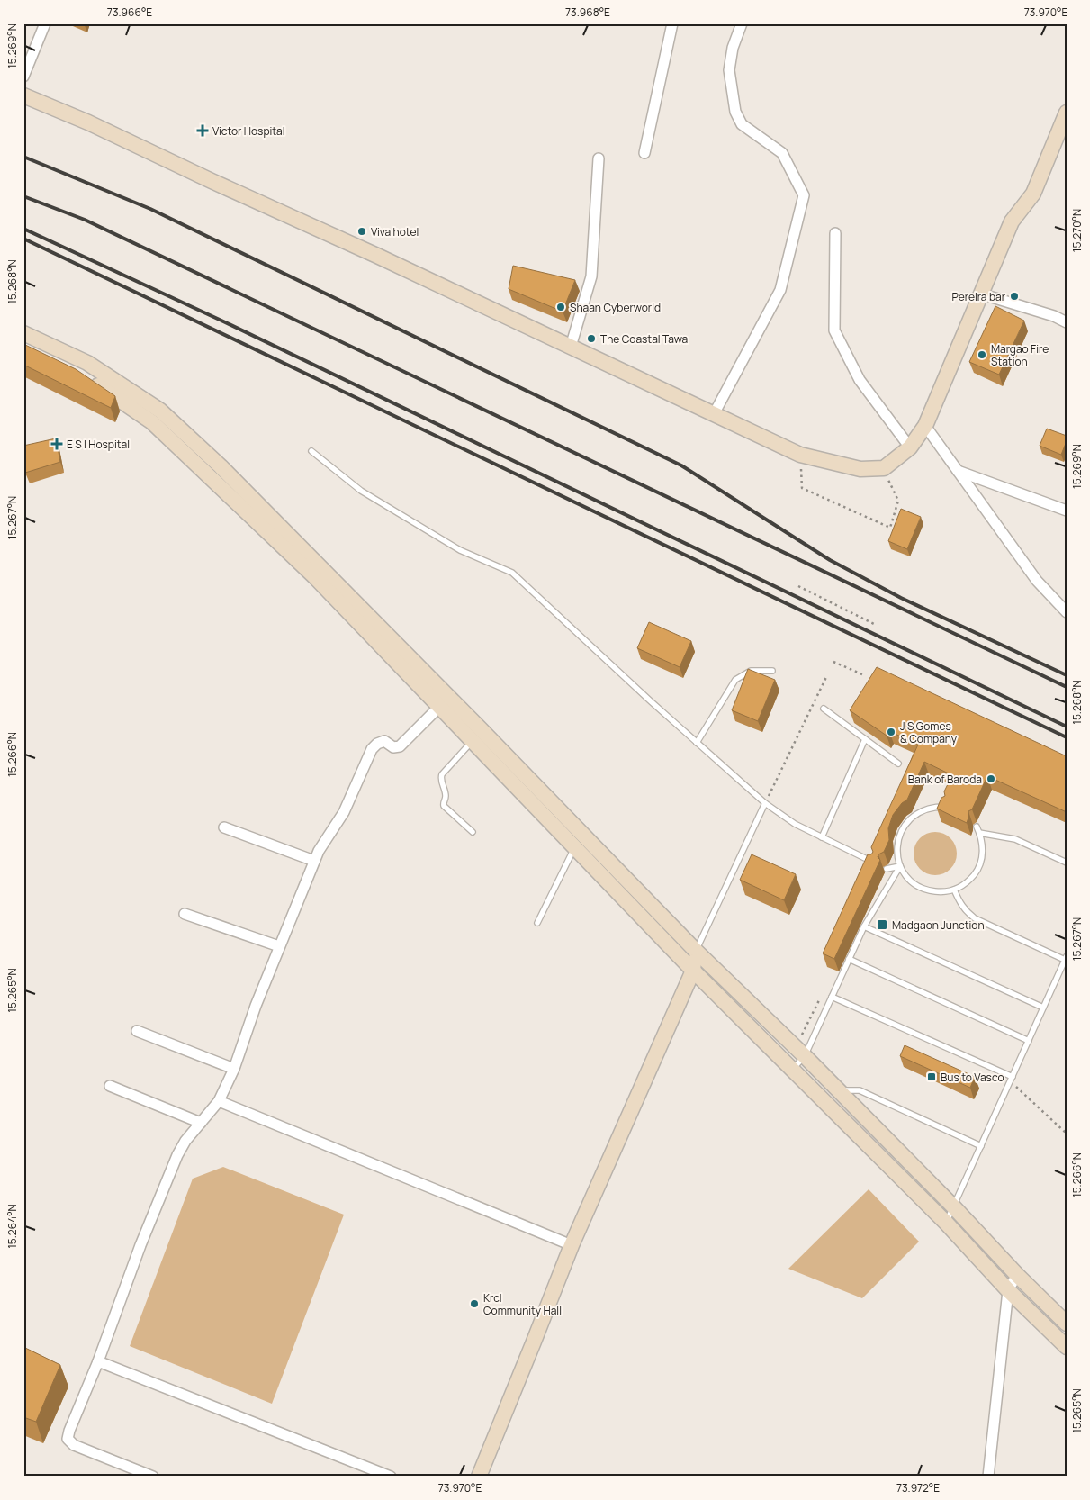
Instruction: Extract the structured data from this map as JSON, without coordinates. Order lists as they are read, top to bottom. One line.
{"places":{"health":["Victor Hospital","E S I Hospital"],"other":["Viva hotel","Pereira bar","Shaan Cyberworld","The Coastal Tawa","Margao Fire Station","J S Gomes & Company","Bank of Baroda","Krcl Community Hall"],"transit":["Madgaon Junction","Bus to Vasco"]},"coordinates":["73.966°E","73.968°E","73.970°E","15.269°N","15.270°N","15.268°N","15.267°N","15.266°N","15.265°N","15.264°N","73.972°E"]}
